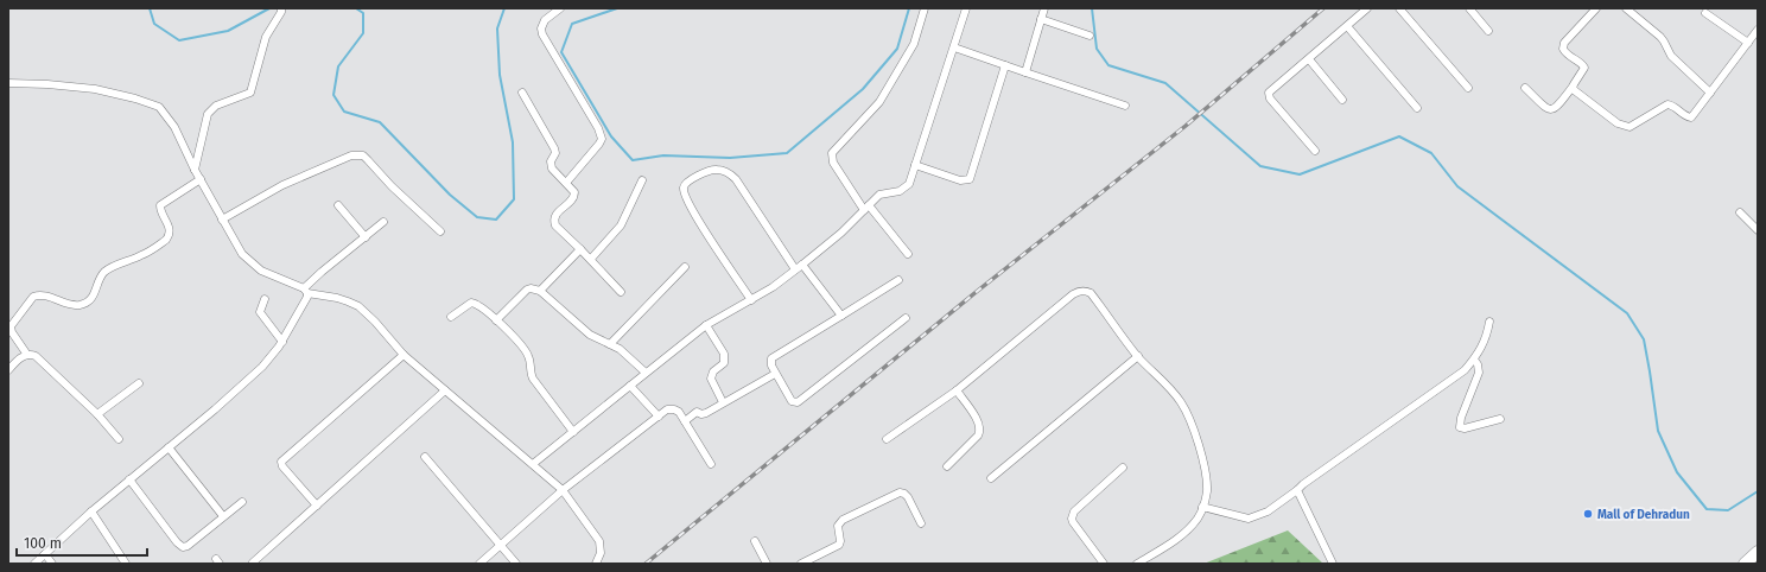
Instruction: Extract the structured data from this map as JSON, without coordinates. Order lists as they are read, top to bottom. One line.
{"places":["Mall of Dehradun"],"scale_bar":"100 m"}
